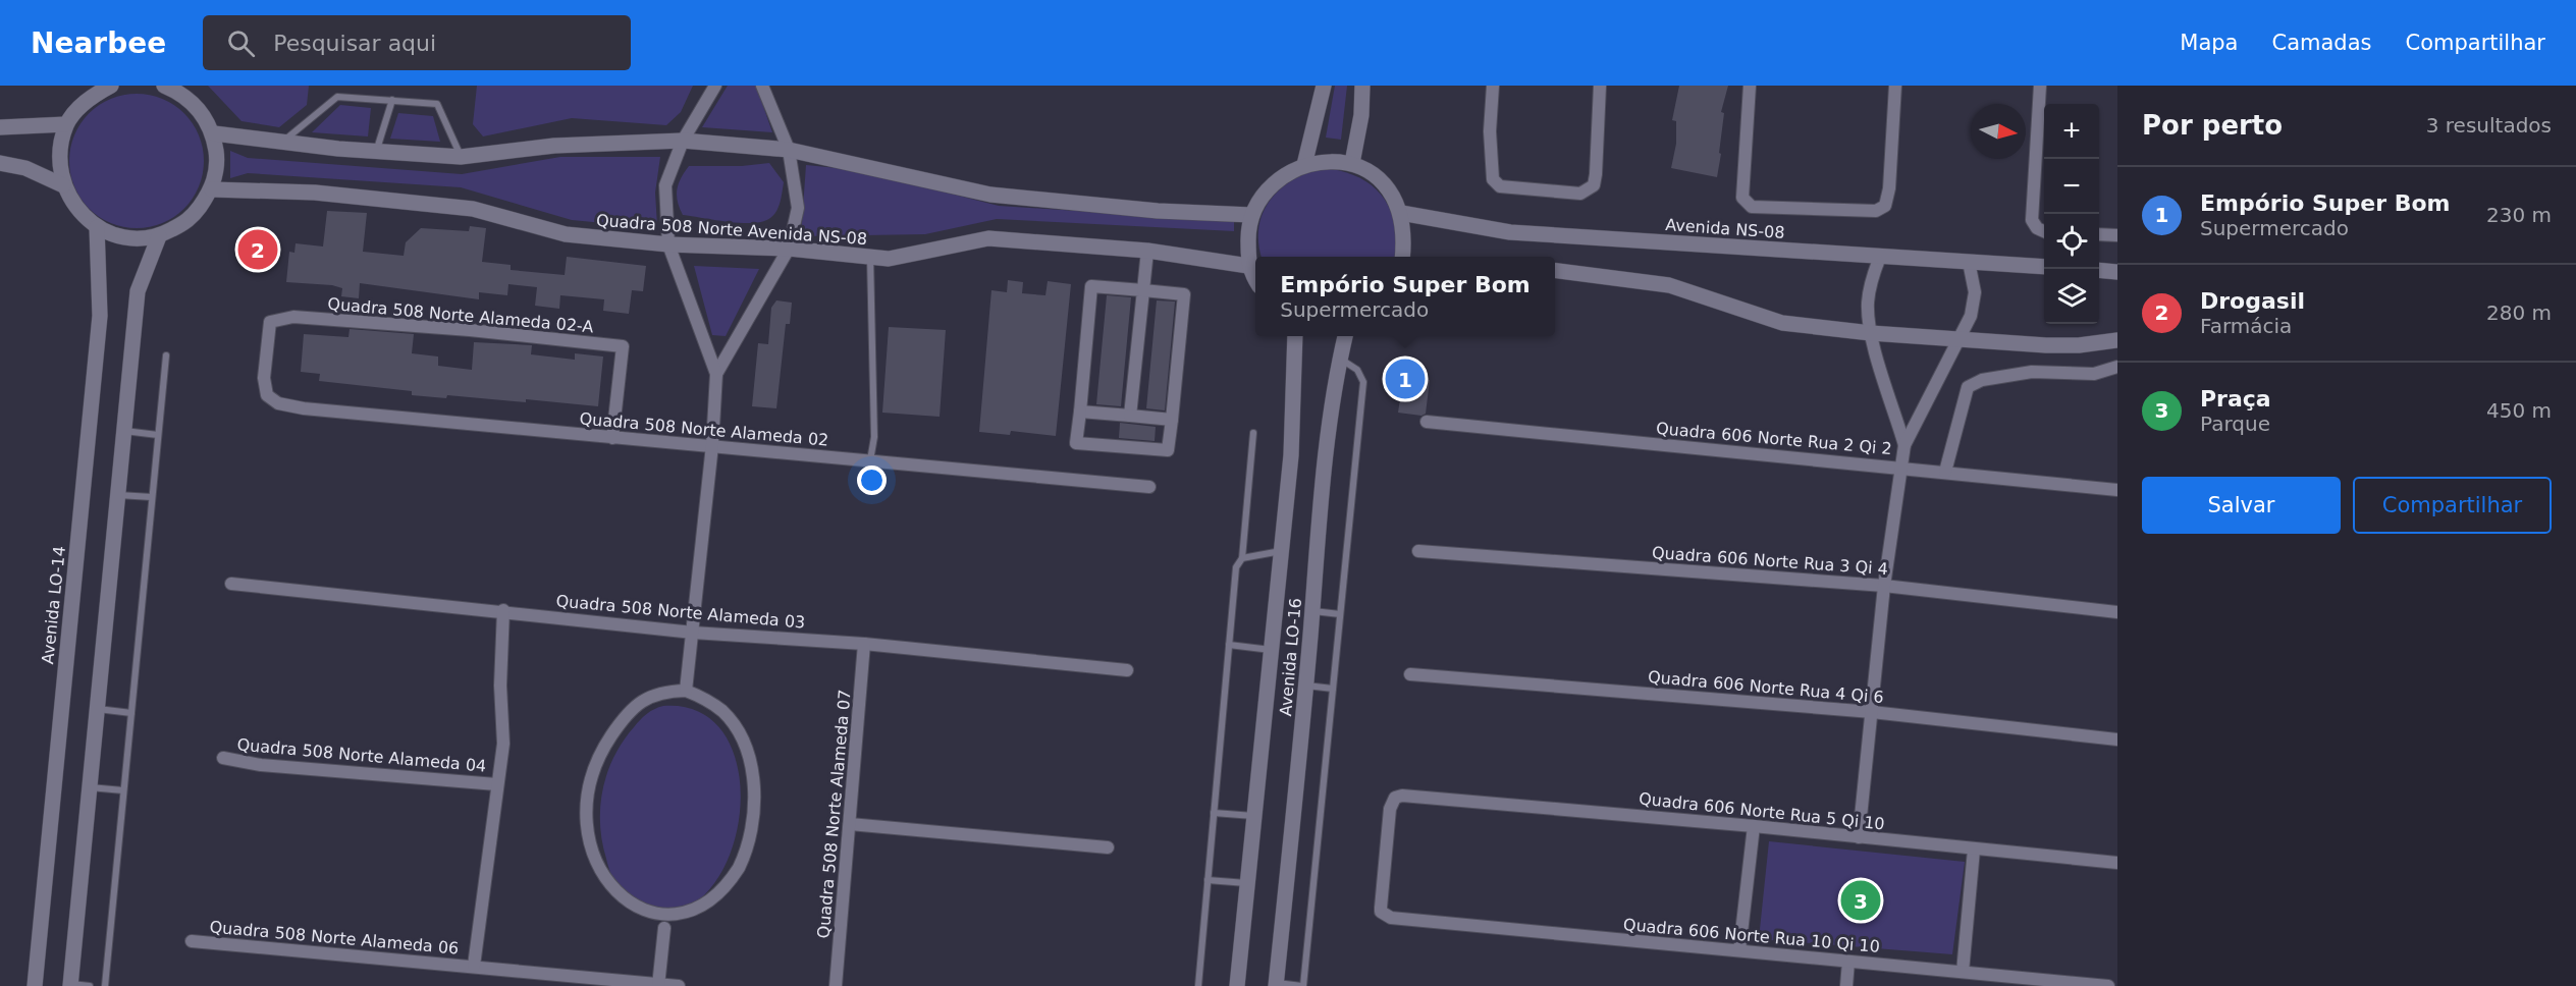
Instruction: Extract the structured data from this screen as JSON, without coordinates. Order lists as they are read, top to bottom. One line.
{"streets":{"street":["Avenida NS-08","Quadra 508 Norte Avenida NS-08","Quadra 508 Norte Alameda 02-A","Quadra 508 Norte Alameda 02","Quadra 606 Norte Rua 2 Qi 2","Quadra 606 Norte Rua 3 Qi 4","Avenida LO-14","Quadra 508 Norte Alameda 03","Avenida LO-16","Quadra 606 Norte Rua 4 Qi 6","Quadra 508 Norte Alameda 04","Quadra 606 Norte Rua 5 Qi 10","Quadra 508 Norte Alameda 07","Quadra 606 Norte Rua 10 Qi 10","Quadra 508 Norte Alameda 06"]},"crossings":[["Quadra 508 Norte Alameda 02-A","Quadra 508 Norte Alameda 02"],["Quadra 508 Norte Alameda 03","Quadra 508 Norte Alameda 07"],["Quadra 508 Norte Alameda 03","Quadra 508 Norte Alameda 06"],["Quadra 508 Norte Alameda 04","Quadra 508 Norte Alameda 06"],["Quadra 606 Norte Rua 5 Qi 10","Quadra 606 Norte Rua 10 Qi 10"]],"north":"right","page":{"header":"Nearbee","search":"Pesquisar aqui","nav":["Mapa","Camadas","Compartilhar"],"heading":["Por perto","3 resultados"],"map_buttons":["+","−"],"list":[{"mark":"1","name":"Empório Super Bom","note":"Supermercado","value":"230 m"},{"mark":"2","name":"Drogasil","note":"Farmácia","value":"280 m"},{"mark":"3","name":"Praça","note":"Parque","value":"450 m"}],"pins":["2","1","3"],"popup":["Empório Super Bom","Supermercado"],"buttons":["Salvar","Compartilhar"]}}
